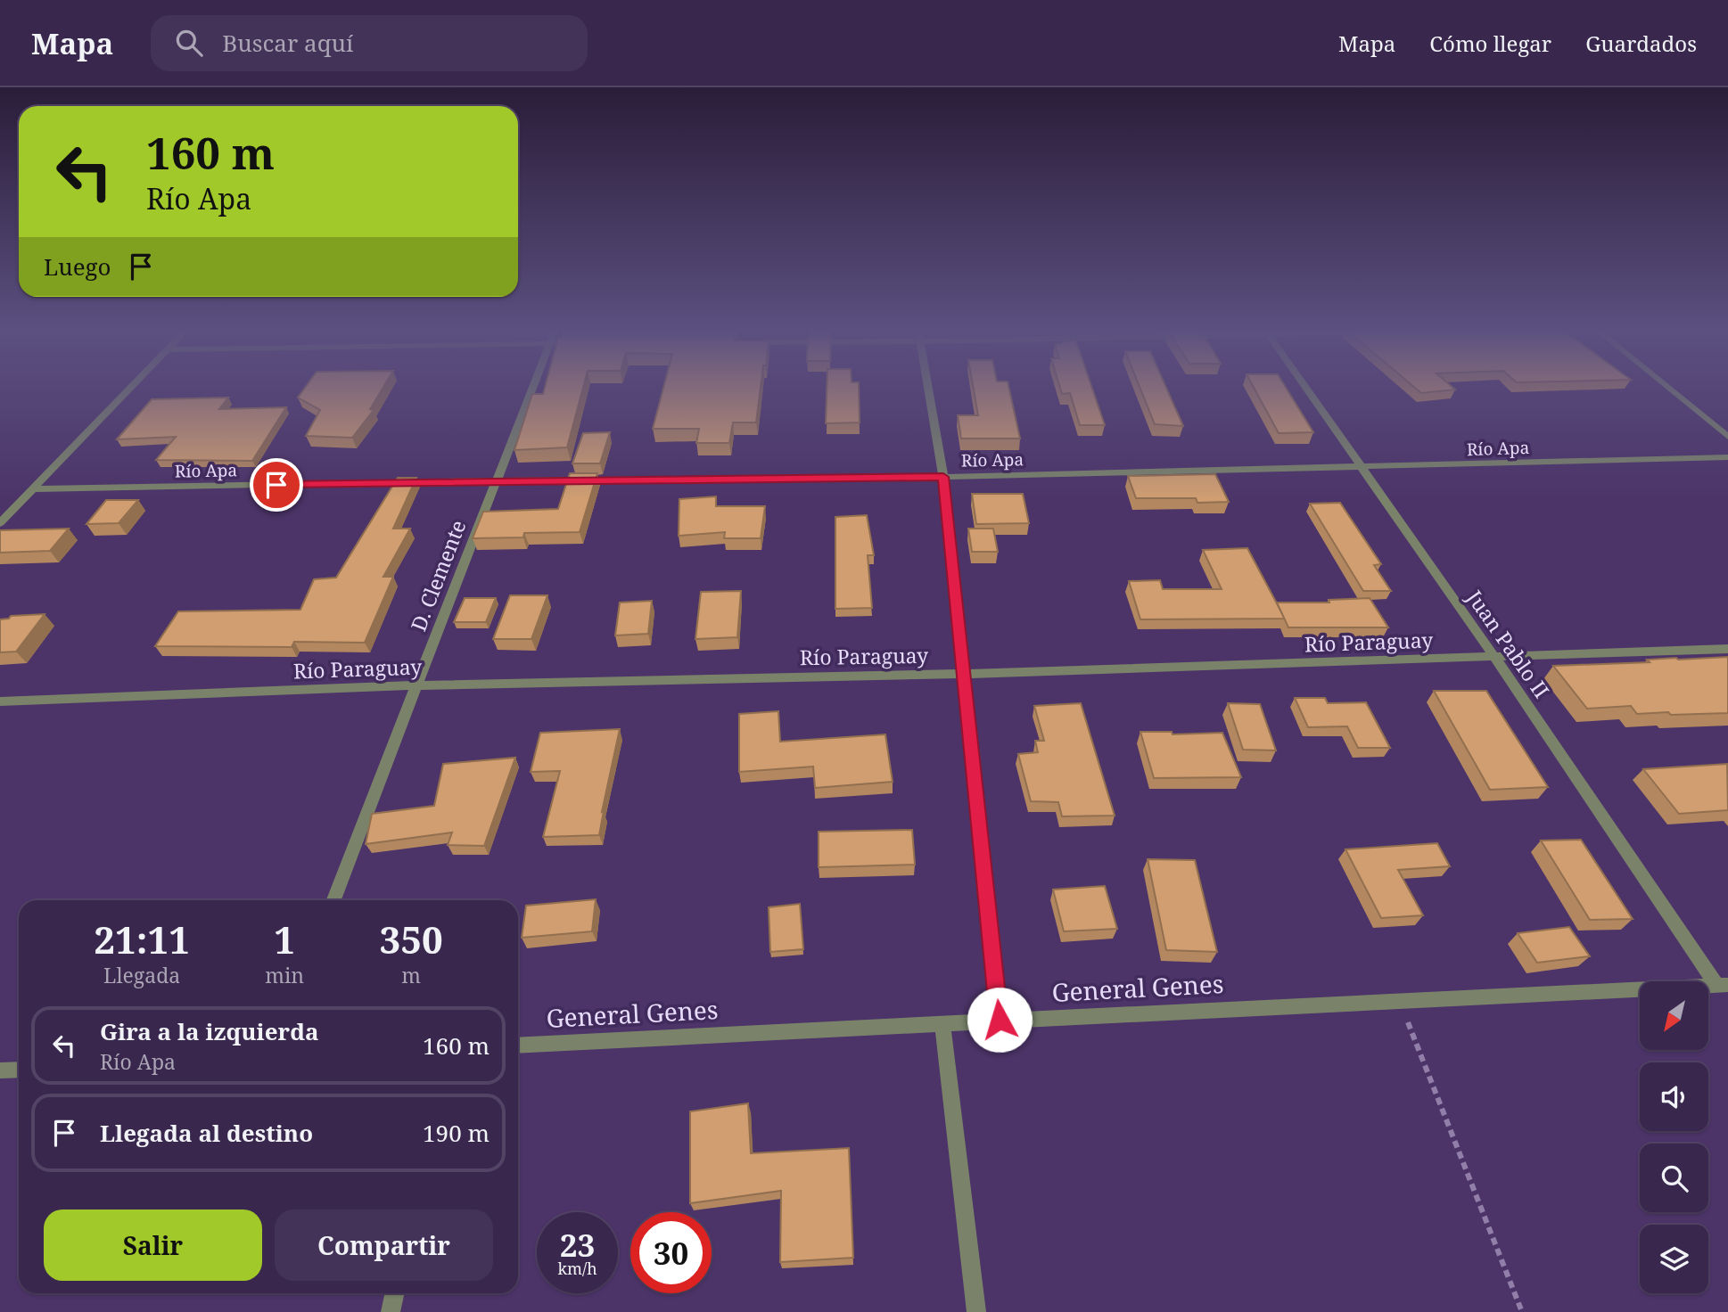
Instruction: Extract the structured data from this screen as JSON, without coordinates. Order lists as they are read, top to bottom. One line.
{"streets":{"street":["Río Apa","D. Clemente","Río Paraguay","Juan Pablo II","General Genes"]},"crossings":[["Río Apa","D. Clemente"],["Río Apa","Juan Pablo II"],["D. Clemente","Río Paraguay"],["Río Paraguay","Juan Pablo II"],["Juan Pablo II","General Genes"]],"north":"bottom left","page":{"header":"Mapa","search":"Buscar aquí","nav":["Mapa","Cómo llegar","Guardados"],"turn":["160 m","Río Apa"],"then":"Luego","eta":["21:11","Llegada","1","min","350","m"],"list":[{"name":"Gira a la izquierda","note":"Río Apa","value":"160 m"},{"name":"Llegada al destino","value":"190 m"}],"buttons":["Salir","Compartir"],"speed":"23 km/h","limit":"30"}}
